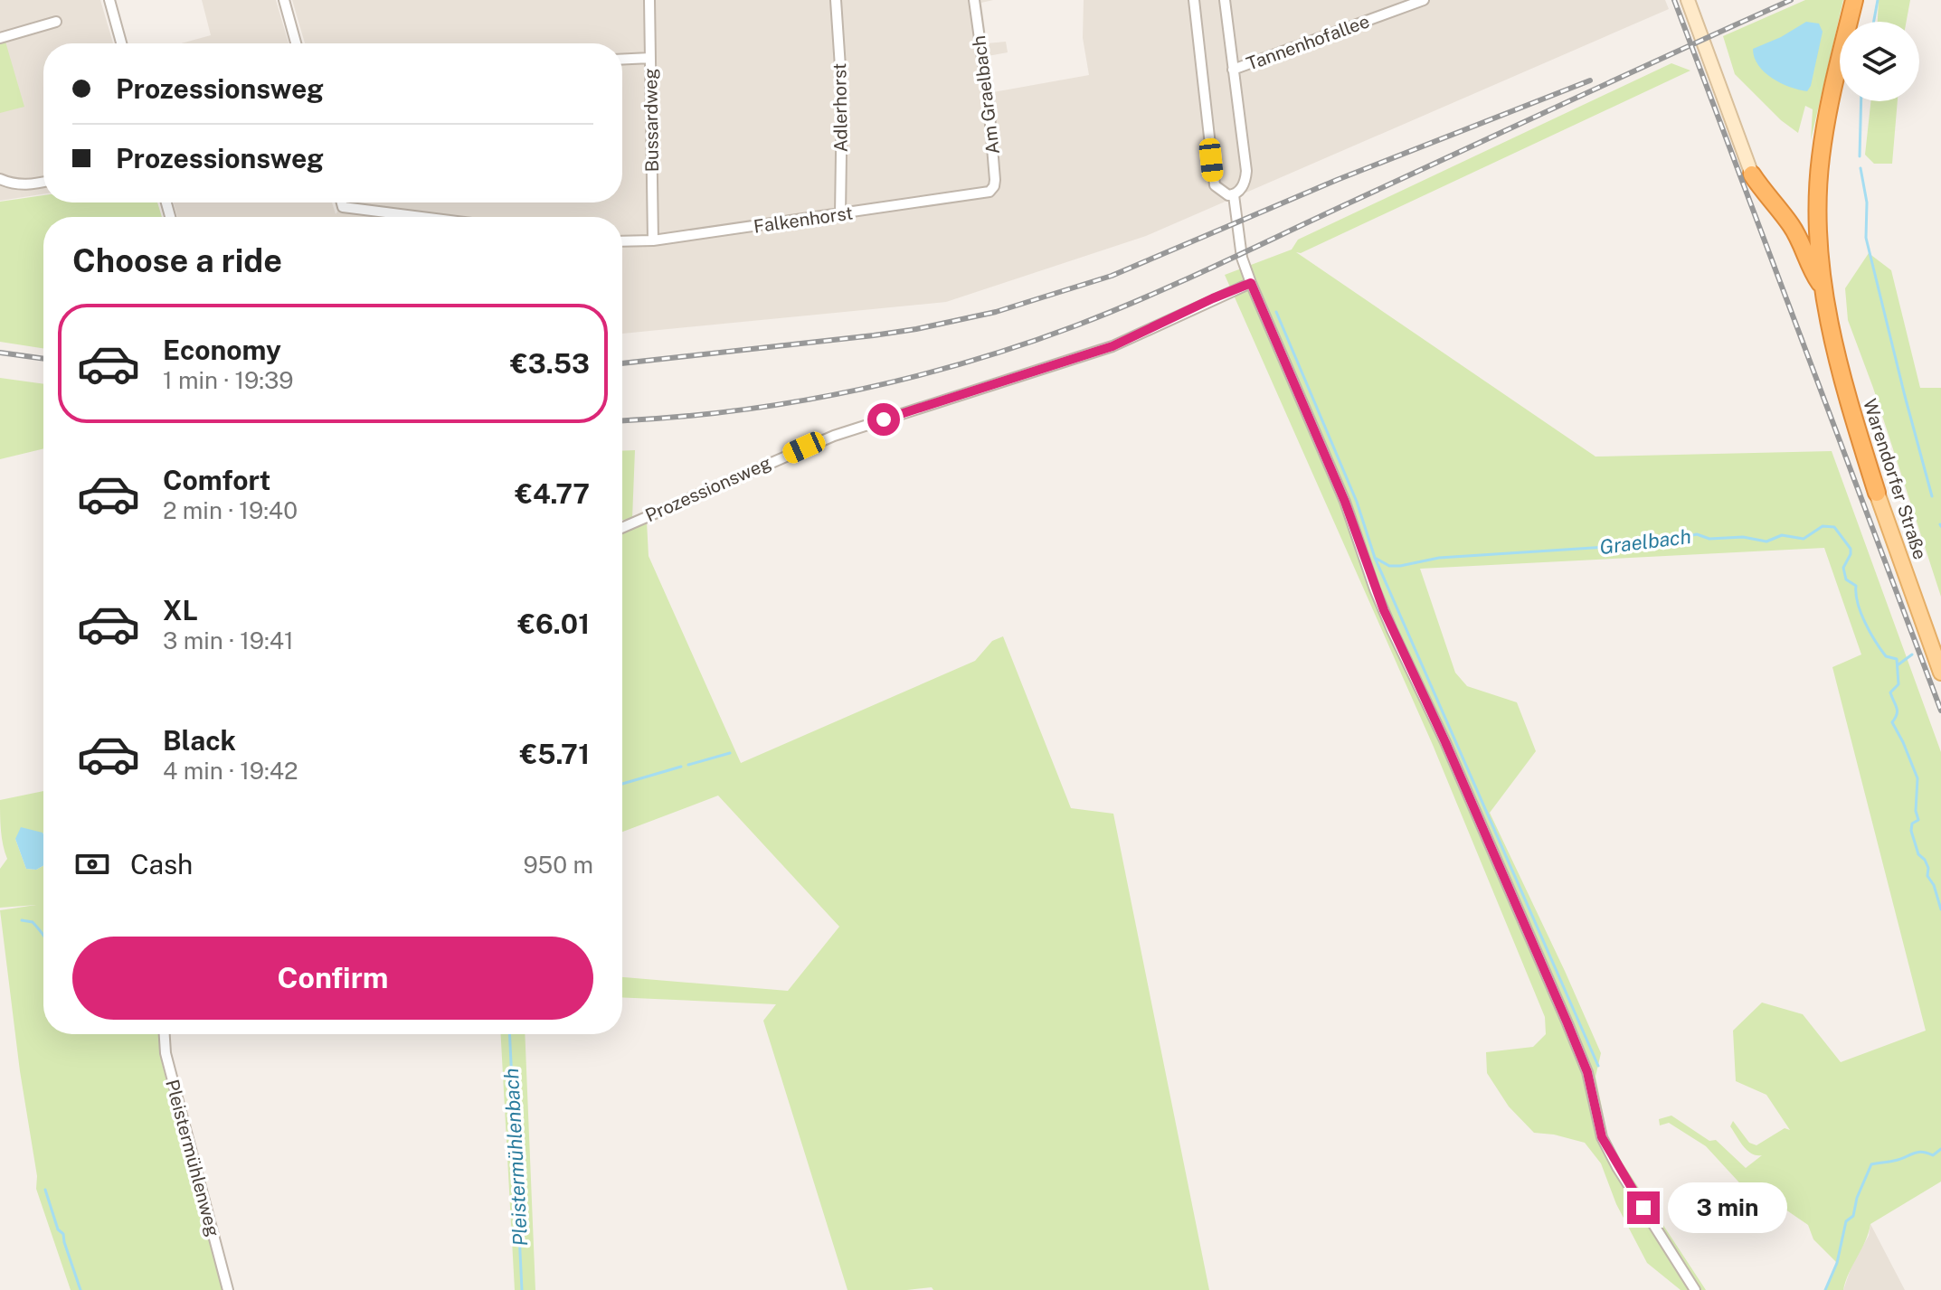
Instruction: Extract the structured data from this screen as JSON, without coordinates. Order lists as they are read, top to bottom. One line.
{"streets":{"highway":["Warendorfer Straße"],"street":["Tannenhofallee","Am Graelbach","Adlerhorst","Bussardweg","Falkenhorst","Prozessionsweg","Pleistermühlenweg"]},"crossings":[["Am Graelbach","Falkenhorst"],["Adlerhorst","Falkenhorst"],["Bussardweg","Falkenhorst"]],"water":["Graelbach","Pleistermühlenbach"],"page":{"banner":["Prozessionsweg","Prozessionsweg"],"heading":"Choose a ride","list":[{"name":"Economy","note":"1 min · 19:39","value":"€3.53"},{"name":"Comfort","note":"2 min · 19:40","value":"€4.77"},{"name":"XL","note":"3 min · 19:41","value":"€6.01"},{"name":"Black","note":"4 min · 19:42","value":"€5.71"}],"pay":["Cash","950 m"],"buttons":"Confirm","bubble":"3 min"}}
